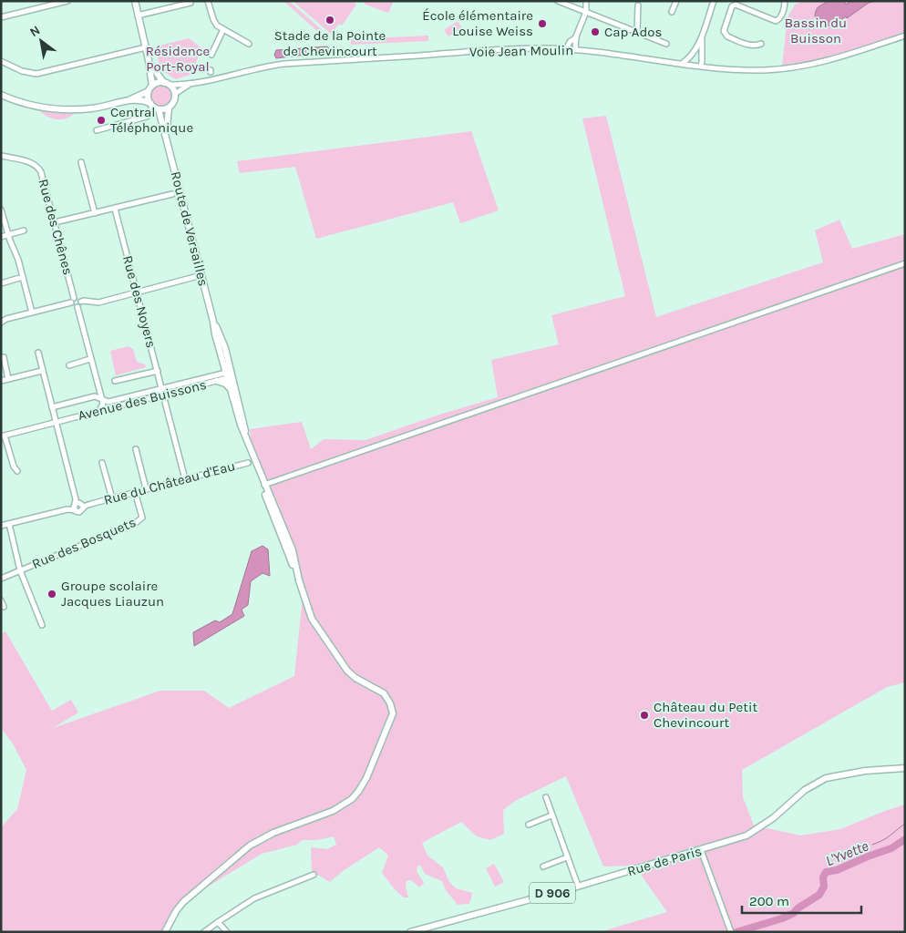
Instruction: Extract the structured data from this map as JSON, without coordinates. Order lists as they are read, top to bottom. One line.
{"streets":{"main road":["Route de Versailles","Rue de Paris","D 906"],"street":["Voie Jean Moulin","Rue des Chênes","Rue des Noyers","Avenue des Buissons","Rue du Château d'Eau","Rue des Bosquets"]},"crossings":[["Voie Jean Moulin","Route de Versailles"],["Route de Versailles","Avenue des Buissons"],["Rue des Noyers","Avenue des Buissons"],["Rue des Noyers","Rue du Château d'Eau"],["Rue du Château d'Eau","Rue des Bosquets"]],"water":["L'Yvette"],"parks":["Bassin du Buisson","Résidence Port-Royal"],"places":["Stade de la Pointe de Chevincourt","École élémentaire Louise Weiss","Cap Ados","Central Téléphonique","Groupe scolaire Jacques Liauzun","Château du Petit Chevincourt"],"scale_bar":"200 m","north":"top left"}
